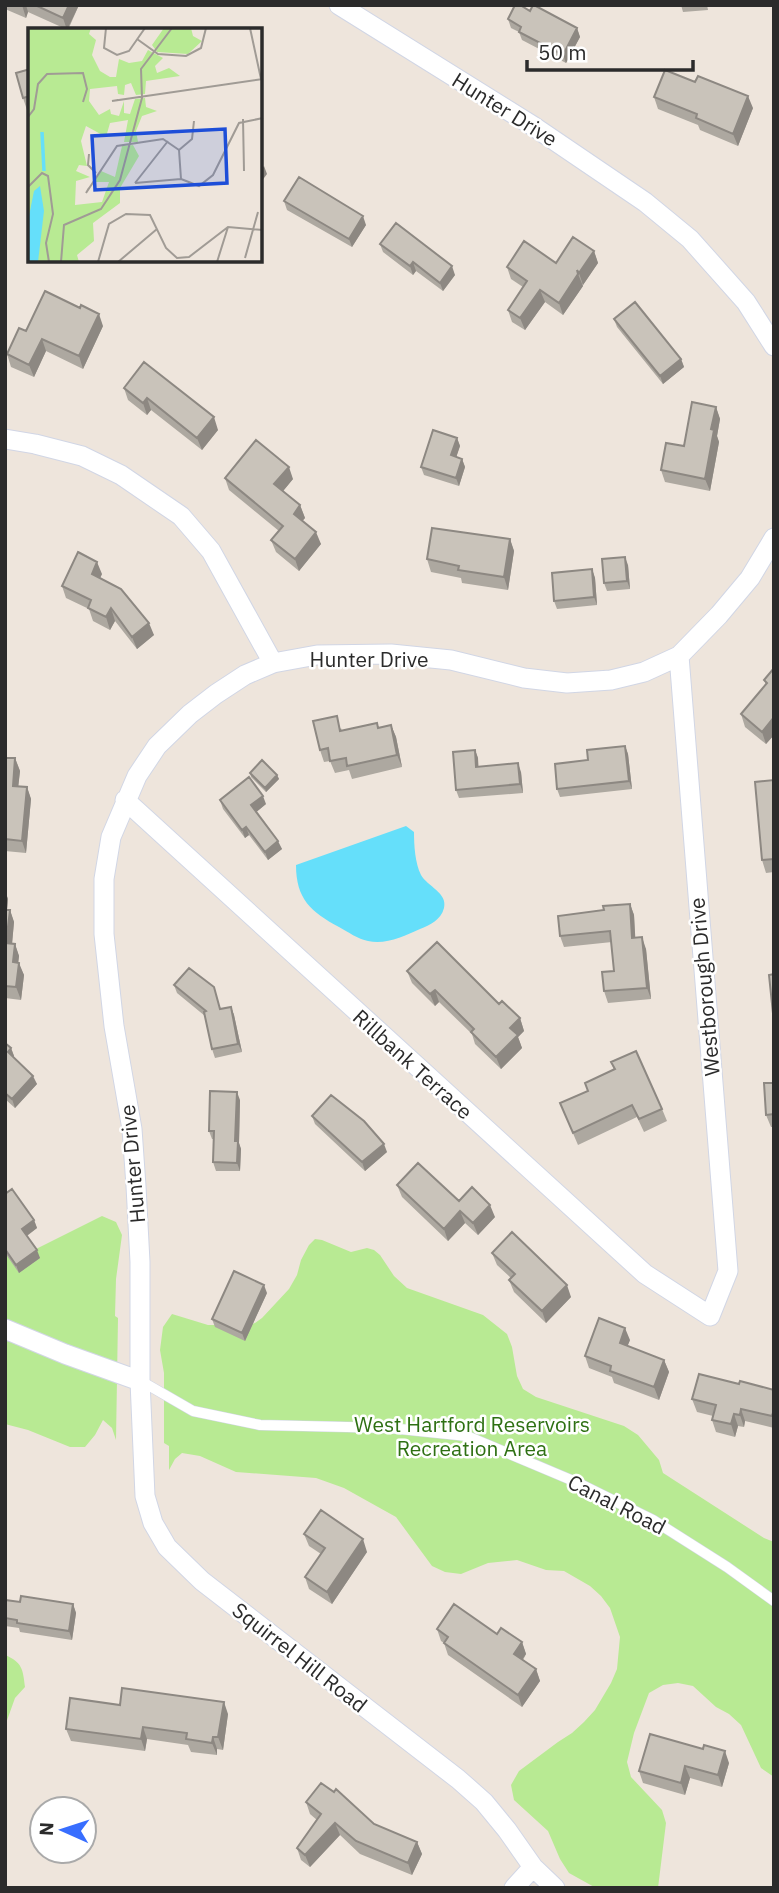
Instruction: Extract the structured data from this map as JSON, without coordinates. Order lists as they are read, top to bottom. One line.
{"streets":{"street":["Hunter Drive","Westborough Drive","Rillbank Terrace","Canal Road","Squirrel Hill Road"]},"crossings":[["Hunter Drive","Westborough Drive"],["Hunter Drive","Rillbank Terrace"],["Hunter Drive","Canal Road"],["Hunter Drive","Squirrel Hill Road"],["Westborough Drive","Rillbank Terrace"],["Canal Road","Squirrel Hill Road"]],"parks":["West Hartford Reservoirs Recreation Area"],"scale_bar":"50 m","north":"left"}
